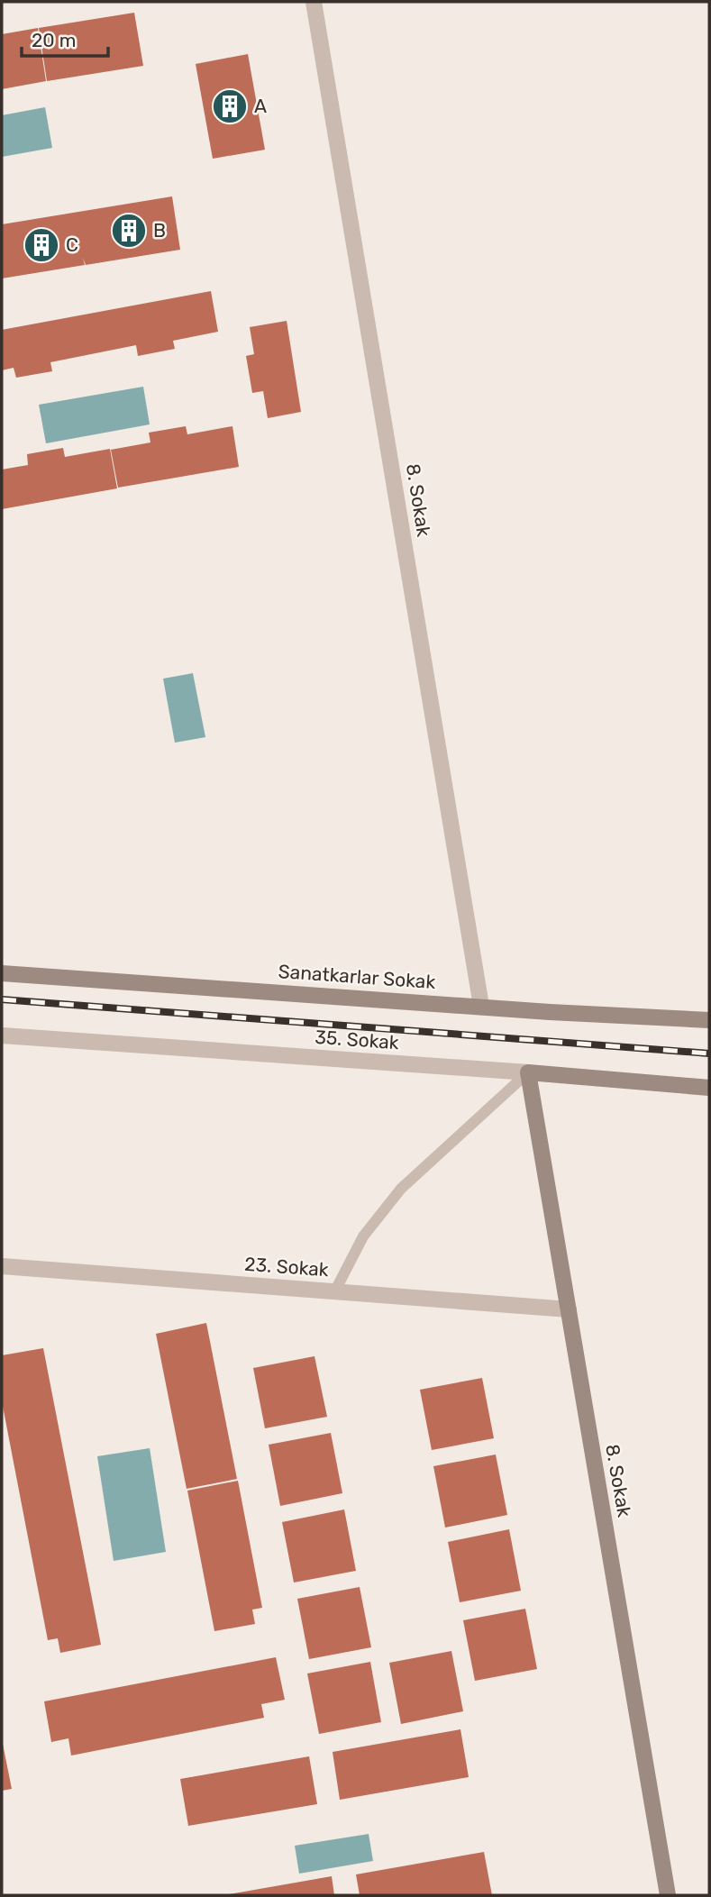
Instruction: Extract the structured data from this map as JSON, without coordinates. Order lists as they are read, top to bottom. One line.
{"streets":{"street":["8. Sokak","Sanatkarlar Sokak","35. Sokak","23. Sokak"]},"crossings":[["8. Sokak","Sanatkarlar Sokak"],["8. Sokak","35. Sokak"],["8. Sokak","23. Sokak"]],"places":{"building":["A","B","C"]},"scale_bar":"20 m"}
